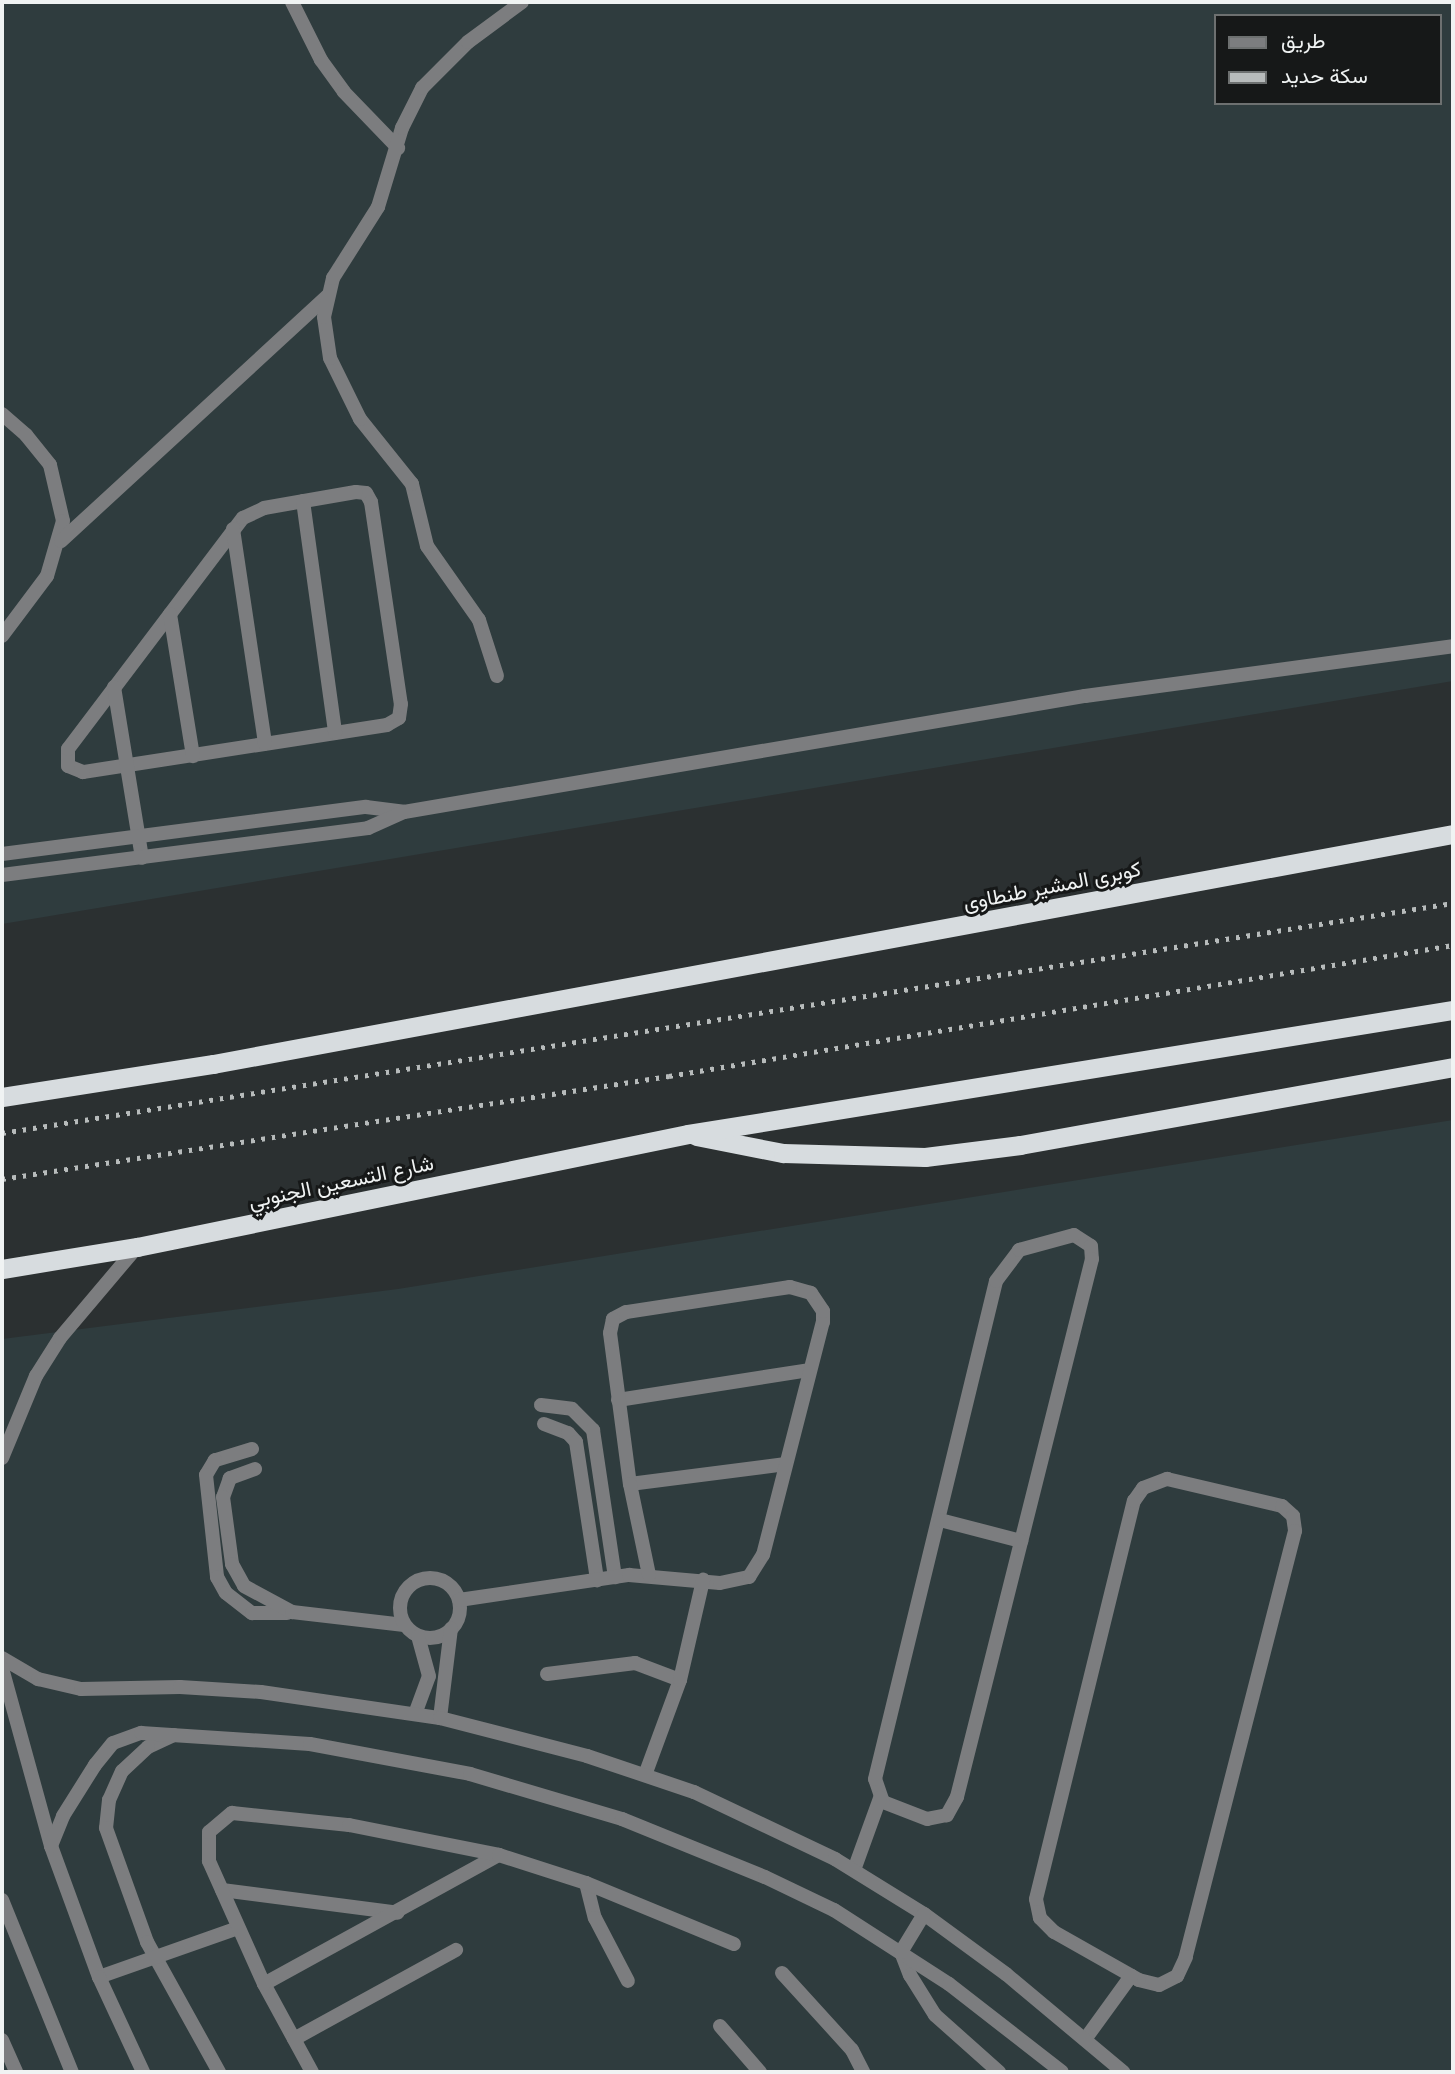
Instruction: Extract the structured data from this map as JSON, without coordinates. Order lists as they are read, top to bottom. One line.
{"streets":{"highway":["كوبرى المشير طنطاوى","شارع التسعين الجنوبي"]},"legend":["طريق","سكة حديد"]}
